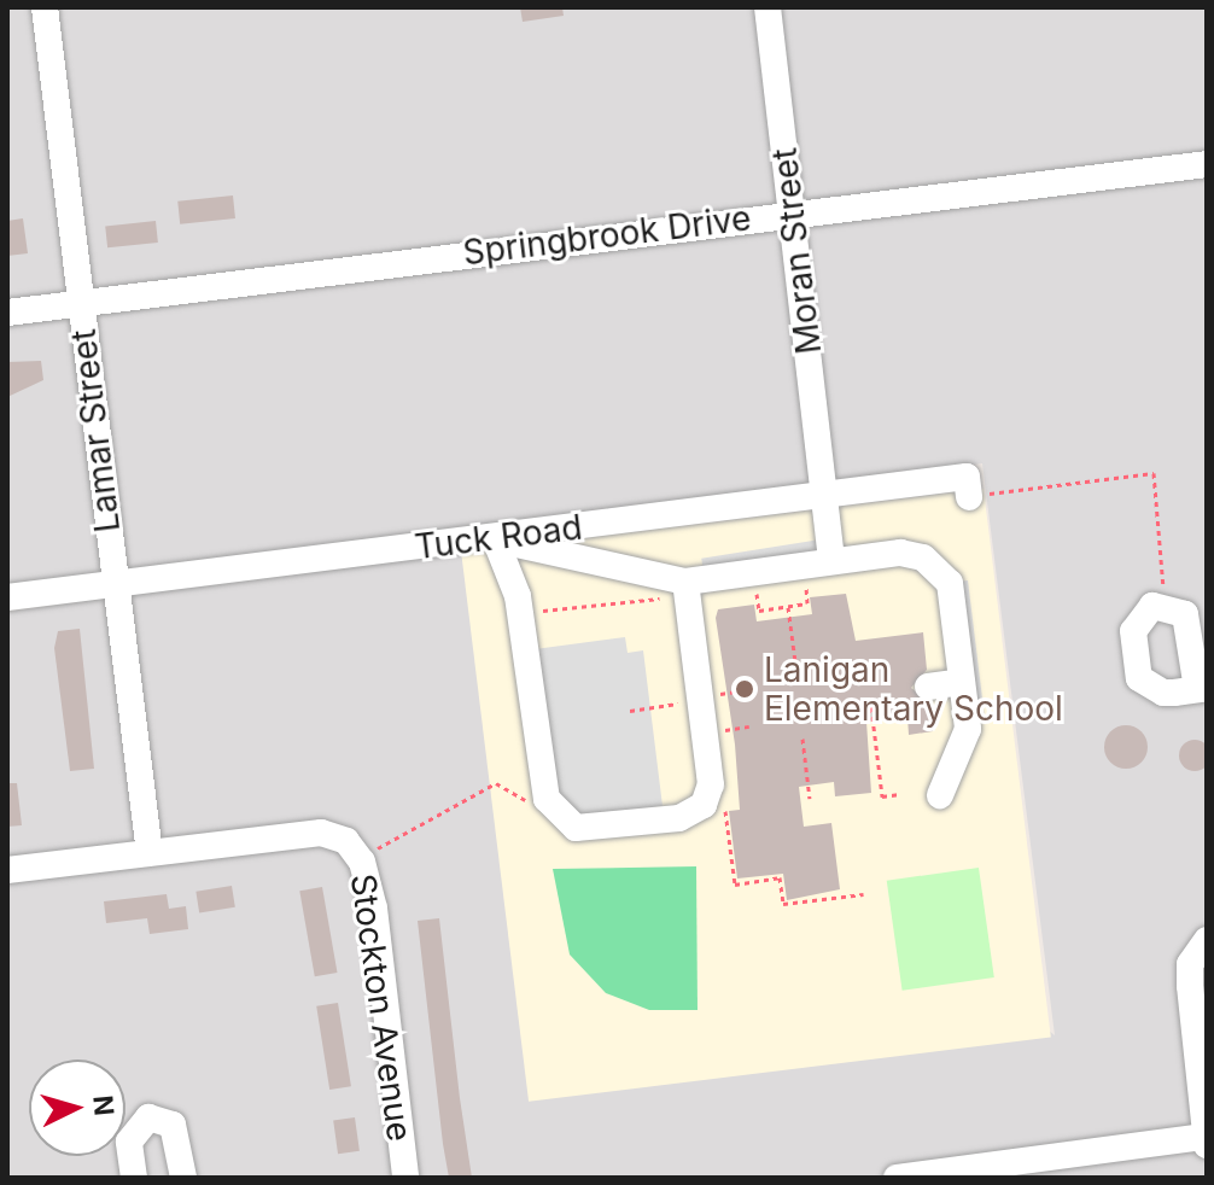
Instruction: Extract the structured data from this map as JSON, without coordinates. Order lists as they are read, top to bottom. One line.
{"streets":{"street":["Springbrook Drive","Moran Street","Lamar Street","Tuck Road","Stockton Avenue"]},"crossings":[["Springbrook Drive","Moran Street"],["Springbrook Drive","Lamar Street"],["Moran Street","Tuck Road"],["Lamar Street","Tuck Road"]],"places":["Lanigan Elementary School"],"north":"right"}
